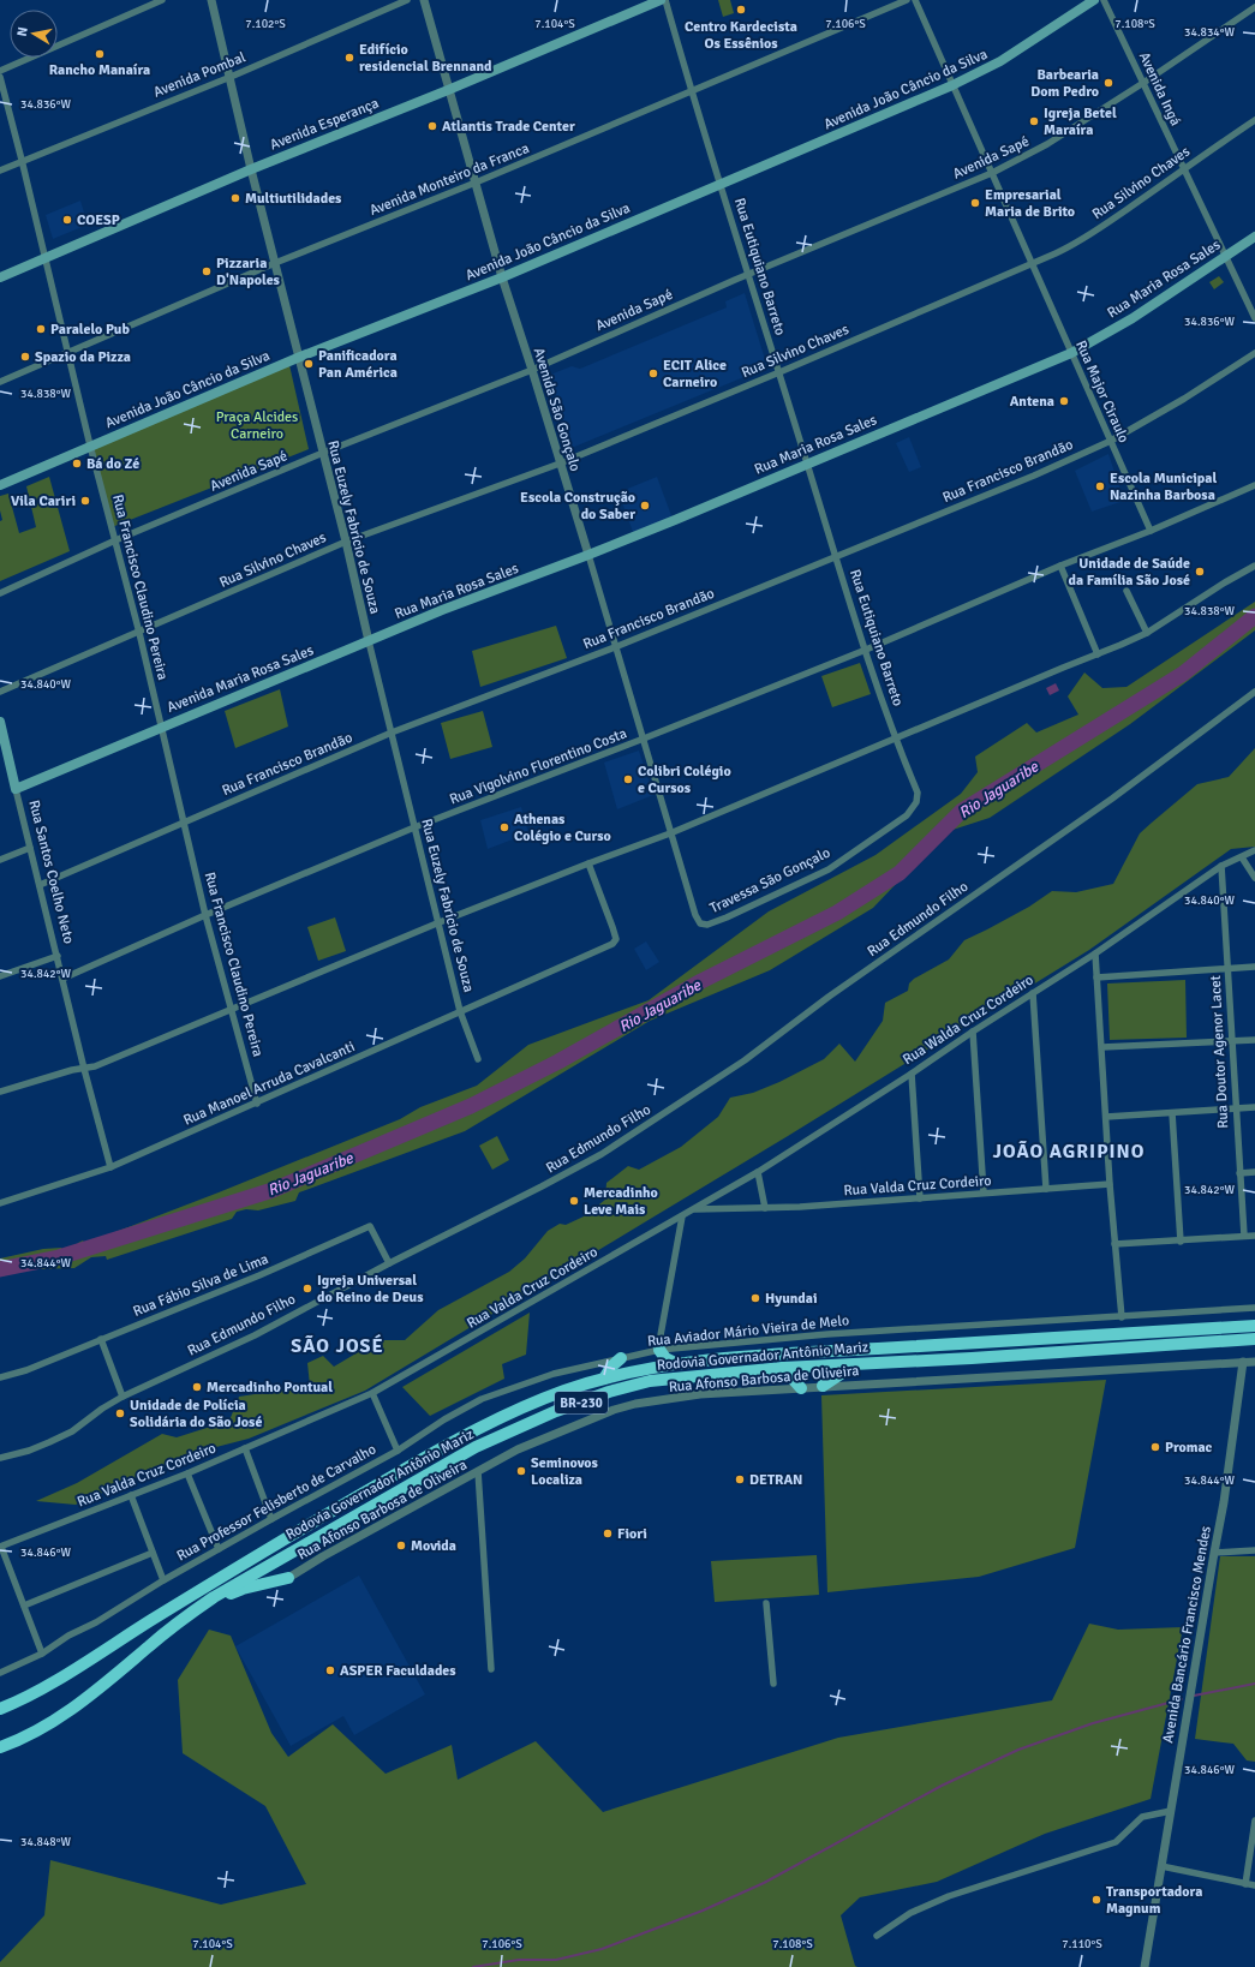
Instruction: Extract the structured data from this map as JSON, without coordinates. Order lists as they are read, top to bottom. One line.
{"streets":{"highway":["Rodovia Governador Antônio Mariz","BR-230"],"main road":["Avenida João Câncio da Silva","Avenida Esperança","Rua Maria Rosa Sales","Avenida Maria Rosa Sales","Rua Santos Coelho Neto"],"street":["Avenida Pombal","Avenida Ingá","Avenida Sapé","Avenida Monteiro da Franca","Rua Silvino Chaves","Rua Eutiquiano Barreto","Rua Major Ciraulo","Avenida São Gonçalo","Rua Francisco Brandão","Rua Euzely Fabrício de Souza","Rua Francisco Claudino Pereira","Rua Vigolvino Florentino Costa","Travessa São Gonçalo","Rua Edmundo Filho","Rua Walda Cruz Cordeiro","Rua Doutor Agenor Lacet","Rua Manoel Arruda Cavalcanti","Rua Valda Cruz Cordeiro","Rua Fábio Silva de Lima","Rua Aviador Mário Vieira de Melo","Rua Afonso Barbosa de Oliveira","Rua Professor Felisberto de Carvalho","Avenida Bancário Francisco Mendes"]},"crossings":[["Avenida Pombal","Rua Euzely Fabrício de Souza"],["Avenida Pombal","Rua Francisco Claudino Pereira"],["Avenida João Câncio da Silva","Rua Eutiquiano Barreto"],["Avenida João Câncio da Silva","Rua Major Ciraulo"],["Avenida João Câncio da Silva","Avenida São Gonçalo"],["Avenida João Câncio da Silva","Rua Euzely Fabrício de Souza"],["Avenida João Câncio da Silva","Rua Francisco Claudino Pereira"],["Avenida Ingá","Avenida Sapé"],["Avenida Ingá","Rua Silvino Chaves"],["Avenida Ingá","Rua Maria Rosa Sales"],["Avenida Esperança","Avenida São Gonçalo"],["Avenida Esperança","Rua Euzely Fabrício de Souza"],["Avenida Esperança","Rua Francisco Claudino Pereira"],["Avenida Sapé","Rua Eutiquiano Barreto"],["Avenida Sapé","Rua Major Ciraulo"],["Avenida Sapé","Avenida São Gonçalo"],["Avenida Sapé","Rua Euzely Fabrício de Souza"],["Avenida Sapé","Rua Francisco Claudino Pereira"],["Avenida Monteiro da Franca","Rua Eutiquiano Barreto"],["Avenida Monteiro da Franca","Avenida São Gonçalo"],["Avenida Monteiro da Franca","Rua Euzely Fabrício de Souza"],["Avenida Monteiro da Franca","Rua Francisco Claudino Pereira"],["Rua Silvino Chaves","Rua Eutiquiano Barreto"],["Rua Silvino Chaves","Rua Major Ciraulo"],["Rua Silvino Chaves","Avenida São Gonçalo"],["Rua Silvino Chaves","Rua Euzely Fabrício de Souza"],["Rua Silvino Chaves","Rua Francisco Claudino Pereira"],["Rua Eutiquiano Barreto","Rua Maria Rosa Sales"],["Rua Eutiquiano Barreto","Rua Francisco Brandão"],["Rua Eutiquiano Barreto","Rua Vigolvino Florentino Costa"],["Rua Eutiquiano Barreto","Travessa São Gonçalo"],["Rua Maria Rosa Sales","Rua Major Ciraulo"],["Rua Maria Rosa Sales","Avenida São Gonçalo"],["Rua Maria Rosa Sales","Rua Euzely Fabrício de Souza"],["Rua Maria Rosa Sales","Avenida Maria Rosa Sales"],["Rua Major Ciraulo","Rua Francisco Brandão"],["Avenida São Gonçalo","Rua Francisco Brandão"],["Avenida São Gonçalo","Rua Vigolvino Florentino Costa"],["Avenida São Gonçalo","Travessa São Gonçalo"],["Rua Francisco Brandão","Rua Euzely Fabrício de Souza"],["Rua Francisco Brandão","Rua Francisco Claudino Pereira"],["Rua Francisco Brandão","Rua Santos Coelho Neto"],["Rua Euzely Fabrício de Souza","Avenida Maria Rosa Sales"],["Rua Euzely Fabrício de Souza","Rua Vigolvino Florentino Costa"],["Rua Euzely Fabrício de Souza","Rua Manoel Arruda Cavalcanti"],["Rua Francisco Claudino Pereira","Avenida Maria Rosa Sales"],["Rua Francisco Claudino Pereira","Rua Vigolvino Florentino Costa"],["Rua Francisco Claudino Pereira","Rua Manoel Arruda Cavalcanti"],["Avenida Maria Rosa Sales","Rua Santos Coelho Neto"],["Rua Vigolvino Florentino Costa","Rua Santos Coelho Neto"],["Rua Santos Coelho Neto","Rua Manoel Arruda Cavalcanti"],["Rua Edmundo Filho","Rua Fábio Silva de Lima"],["Rua Walda Cruz Cordeiro","Rua Doutor Agenor Lacet"],["Rua Walda Cruz Cordeiro","Rua Valda Cruz Cordeiro"],["Rua Valda Cruz Cordeiro","Rua Professor Felisberto de Carvalho"],["Rua Aviador Mário Vieira de Melo","Rua Professor Felisberto de Carvalho"],["Rua Afonso Barbosa de Oliveira","Avenida Bancário Francisco Mendes"]],"districts":["JOÃO AGRIPINO","SÃO JOSÉ"],"water":["Rio Jaguaribe"],"parks":["Praça Alcides Carneiro"],"places":["Centro Kardecista Os Essênios","Rancho Manaíra","Edifício residencial Brennand","Barbearia Dom Pedro","Igreja Betel Maraíra","Atlantis Trade Center","Multiutilidades","Empresarial Maria de Brito","COESP","Pizzaria D'Napoles","Paralelo Pub","Spazio da Pizza","Panificadora Pan América","ECIT Alice Carneiro","Antena","Bá do Zé","Escola Municipal Nazinha Barbosa","Vila Cariri","Escola Construção do Saber","Unidade de Saúde da Família São José","Colibri Colégio e Cursos","Athenas Colégio e Curso","Mercadinho Leve Mais","Igreja Universal do Reino de Deus","Hyundai","Mercadinho Pontual","Unidade de Polícia Solidária do São José","Promac","Seminovos Localiza","DETRAN","Fiori","Movida","ASPER Faculdades","Transportadora Magnum"],"north":"left","coordinates":["7.102°S","7.104°S","7.106°S","7.108°S","34.834°W","34.836°W","34.838°W","34.840°W","34.842°W","34.844°W","34.846°W","34.848°W","7.110°S"]}
